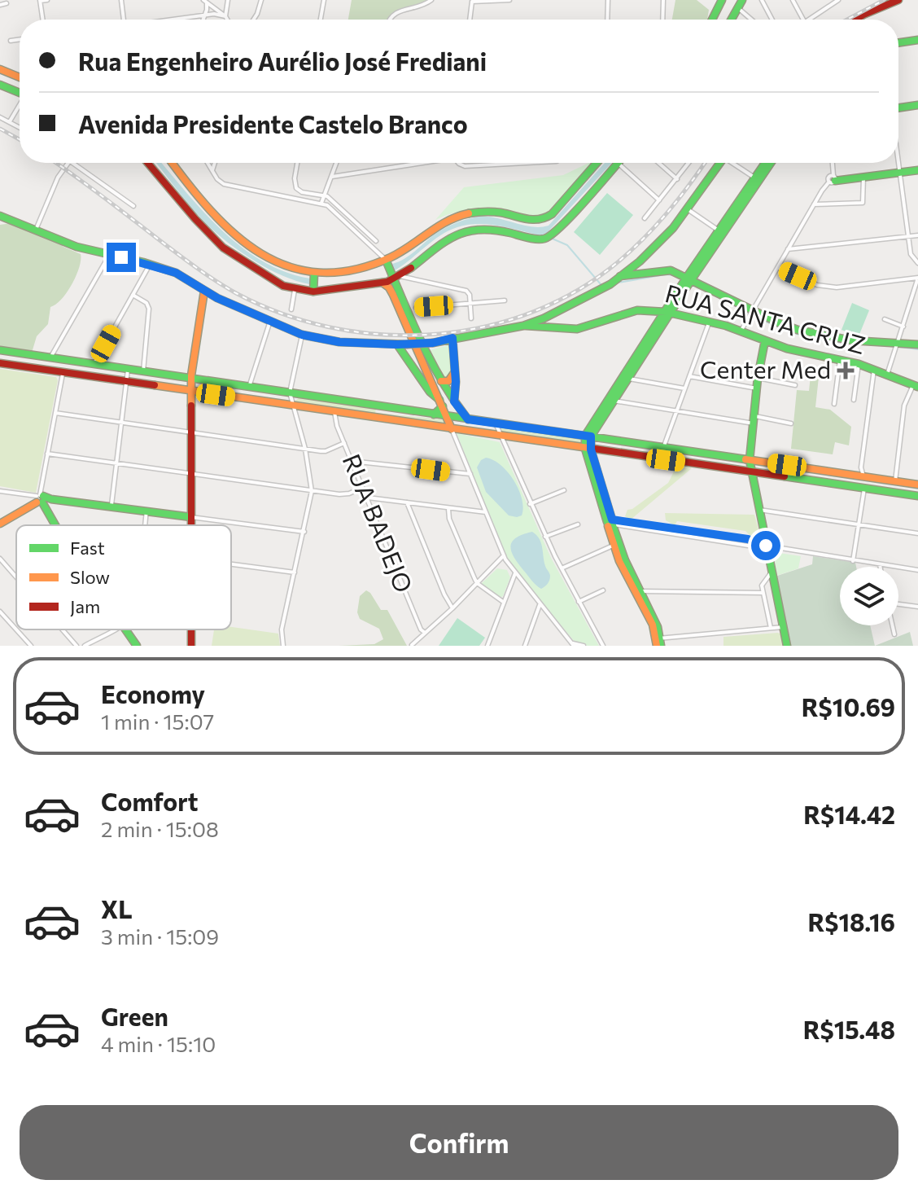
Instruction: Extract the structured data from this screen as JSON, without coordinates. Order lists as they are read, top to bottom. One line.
{"streets":{"main road":["RUA SANTA CRUZ"],"street":["RUA BADEJO"]},"places":{"health":["Center Med"]},"legend":["Fast","Slow","Jam"],"page":{"banner":["Rua Engenheiro Aurélio José Frediani","Avenida Presidente Castelo Branco"],"list":[{"name":"Economy","note":"1 min · 15:07","value":"R$10.69"},{"name":"Comfort","note":"2 min · 15:08","value":"R$14.42"},{"name":"XL","note":"3 min · 15:09","value":"R$18.16"},{"name":"Green","note":"4 min · 15:10","value":"R$15.48"}],"buttons":"Confirm"}}
